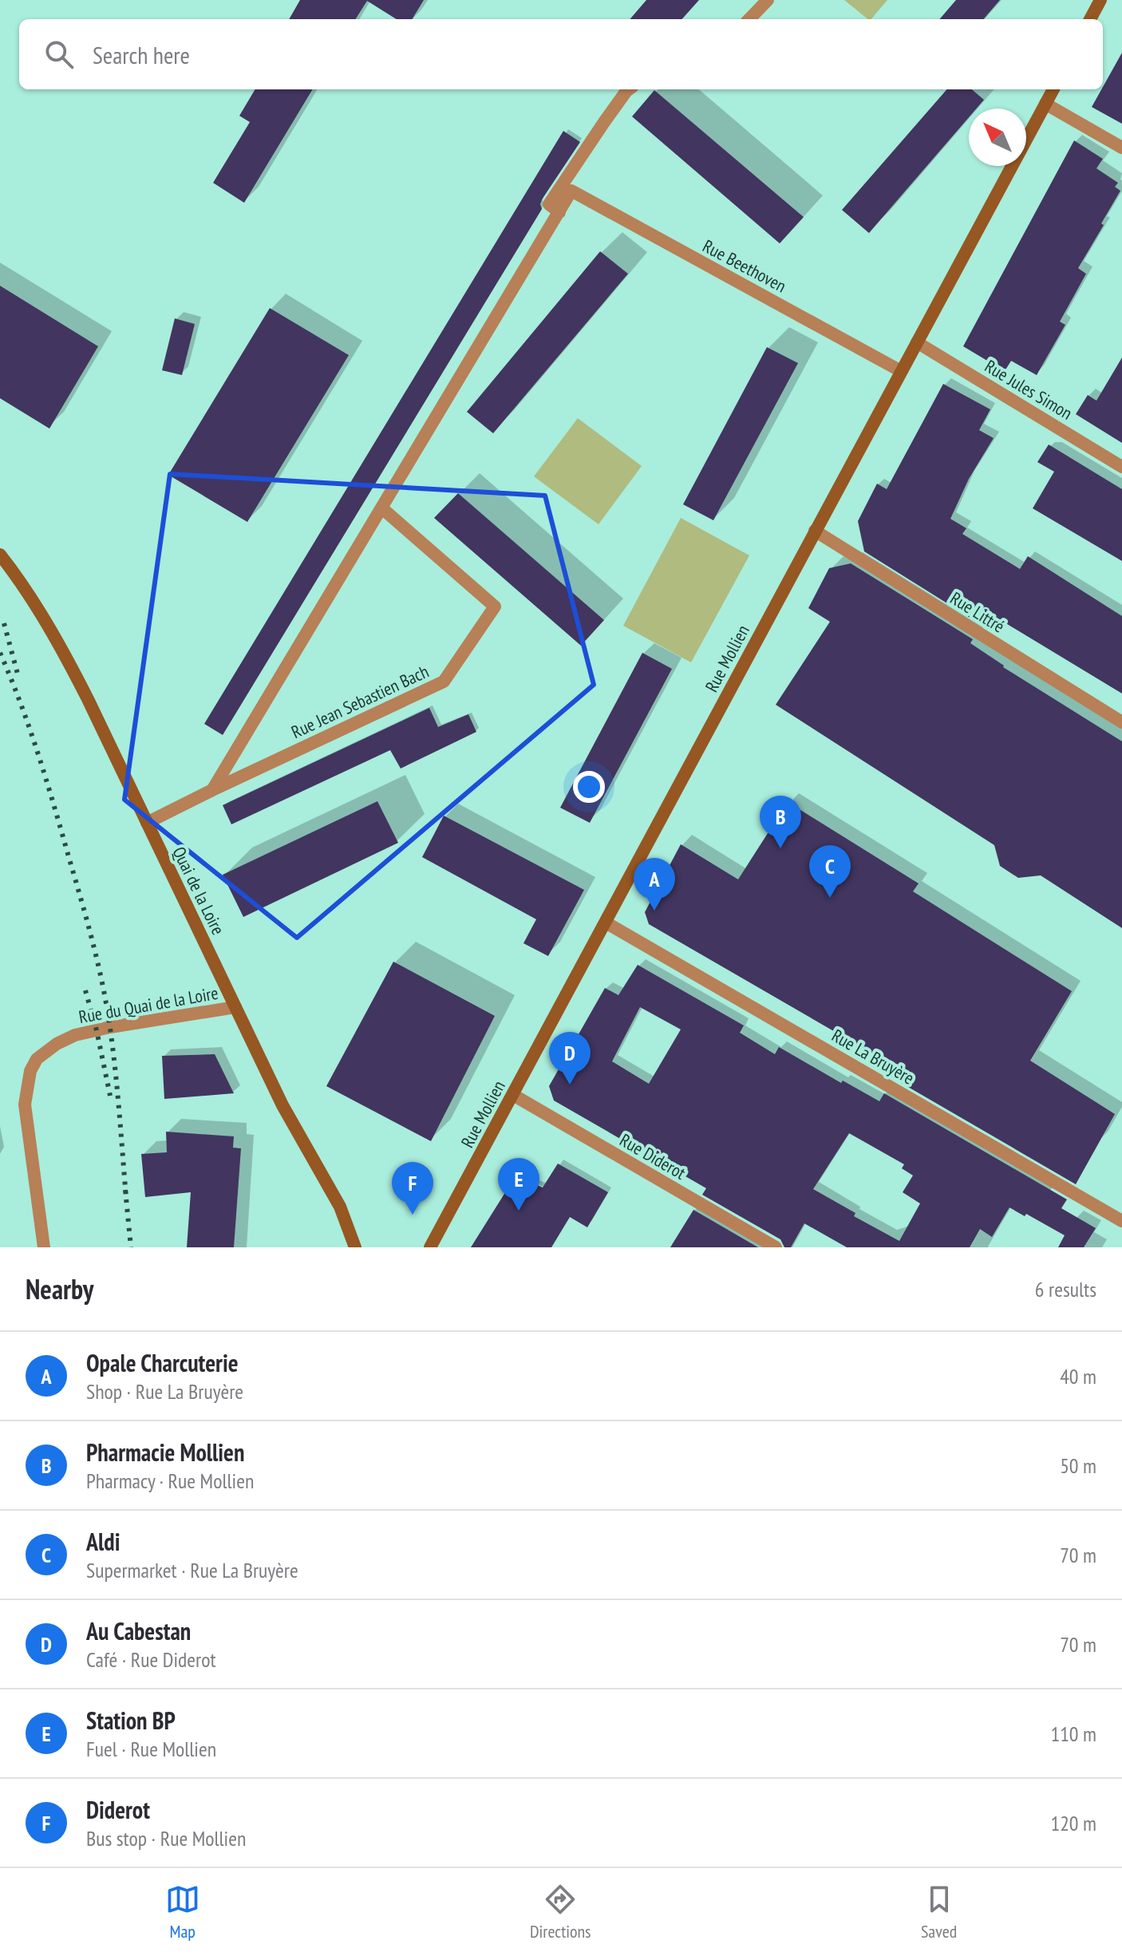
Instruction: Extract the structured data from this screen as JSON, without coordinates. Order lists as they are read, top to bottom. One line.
{"streets":{"street":["Rue Beethoven","Rue Jules Simon","Rue Littré","Rue Mollien","Rue Jean Sebastien Bach","Quai de la Loire","Rue du Quai de la Loire","Rue La Bruyère","Rue Diderot"]},"crossings":[["Rue Beethoven","Rue Mollien"],["Rue Jules Simon","Rue Mollien"],["Rue Littré","Rue Mollien"],["Rue Mollien","Rue La Bruyère"],["Rue Mollien","Rue Diderot"],["Rue Jean Sebastien Bach","Quai de la Loire"],["Quai de la Loire","Rue du Quai de la Loire"]],"north":"top left","page":{"search":"Search here","pins":["B","C","A","D","E","F"],"heading":["Nearby","6 results"],"list":[{"mark":"A","name":"Opale Charcuterie","note":"Shop · Rue La Bruyère","value":"40 m"},{"mark":"B","name":"Pharmacie Mollien","note":"Pharmacy · Rue Mollien","value":"50 m"},{"mark":"C","name":"Aldi","note":"Supermarket · Rue La Bruyère","value":"70 m"},{"mark":"D","name":"Au Cabestan","note":"Café · Rue Diderot","value":"70 m"},{"mark":"E","name":"Station BP","note":"Fuel · Rue Mollien","value":"110 m"},{"mark":"F","name":"Diderot","note":"Bus stop · Rue Mollien","value":"120 m"}],"nav":["Map","Directions","Saved"]}}
